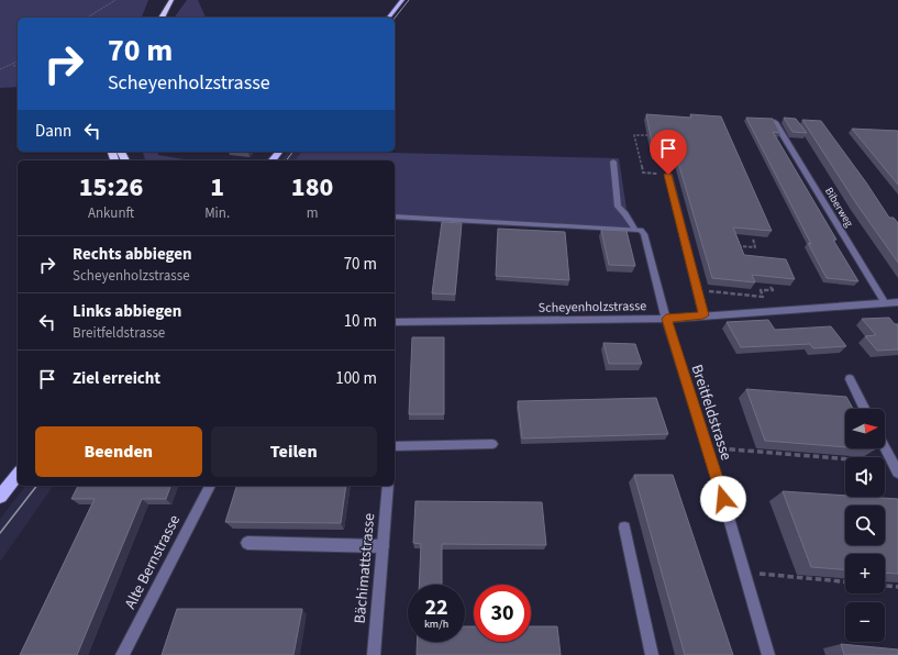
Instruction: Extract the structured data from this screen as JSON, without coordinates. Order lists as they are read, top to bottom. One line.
{"streets":{"street":["Biberweg","Scheyenholzstrasse","Breitfeldstrasse","Alte Bernstrasse","Bächimattstrasse"]},"crossings":[["Biberweg","Scheyenholzstrasse"],["Scheyenholzstrasse","Breitfeldstrasse"]],"north":"right","page":{"turn":["70 m","Scheyenholzstrasse"],"then":"Dann","eta":["15:26","Ankunft","1","Min.","180","m"],"list":[{"name":"Rechts abbiegen","note":"Scheyenholzstrasse","value":"70 m"},{"name":"Links abbiegen","note":"Breitfeldstrasse","value":"10 m"},{"name":"Ziel erreicht","value":"100 m"}],"map_buttons":["+","−"],"buttons":["Beenden","Teilen"],"speed":"22 km/h","limit":"30"}}
